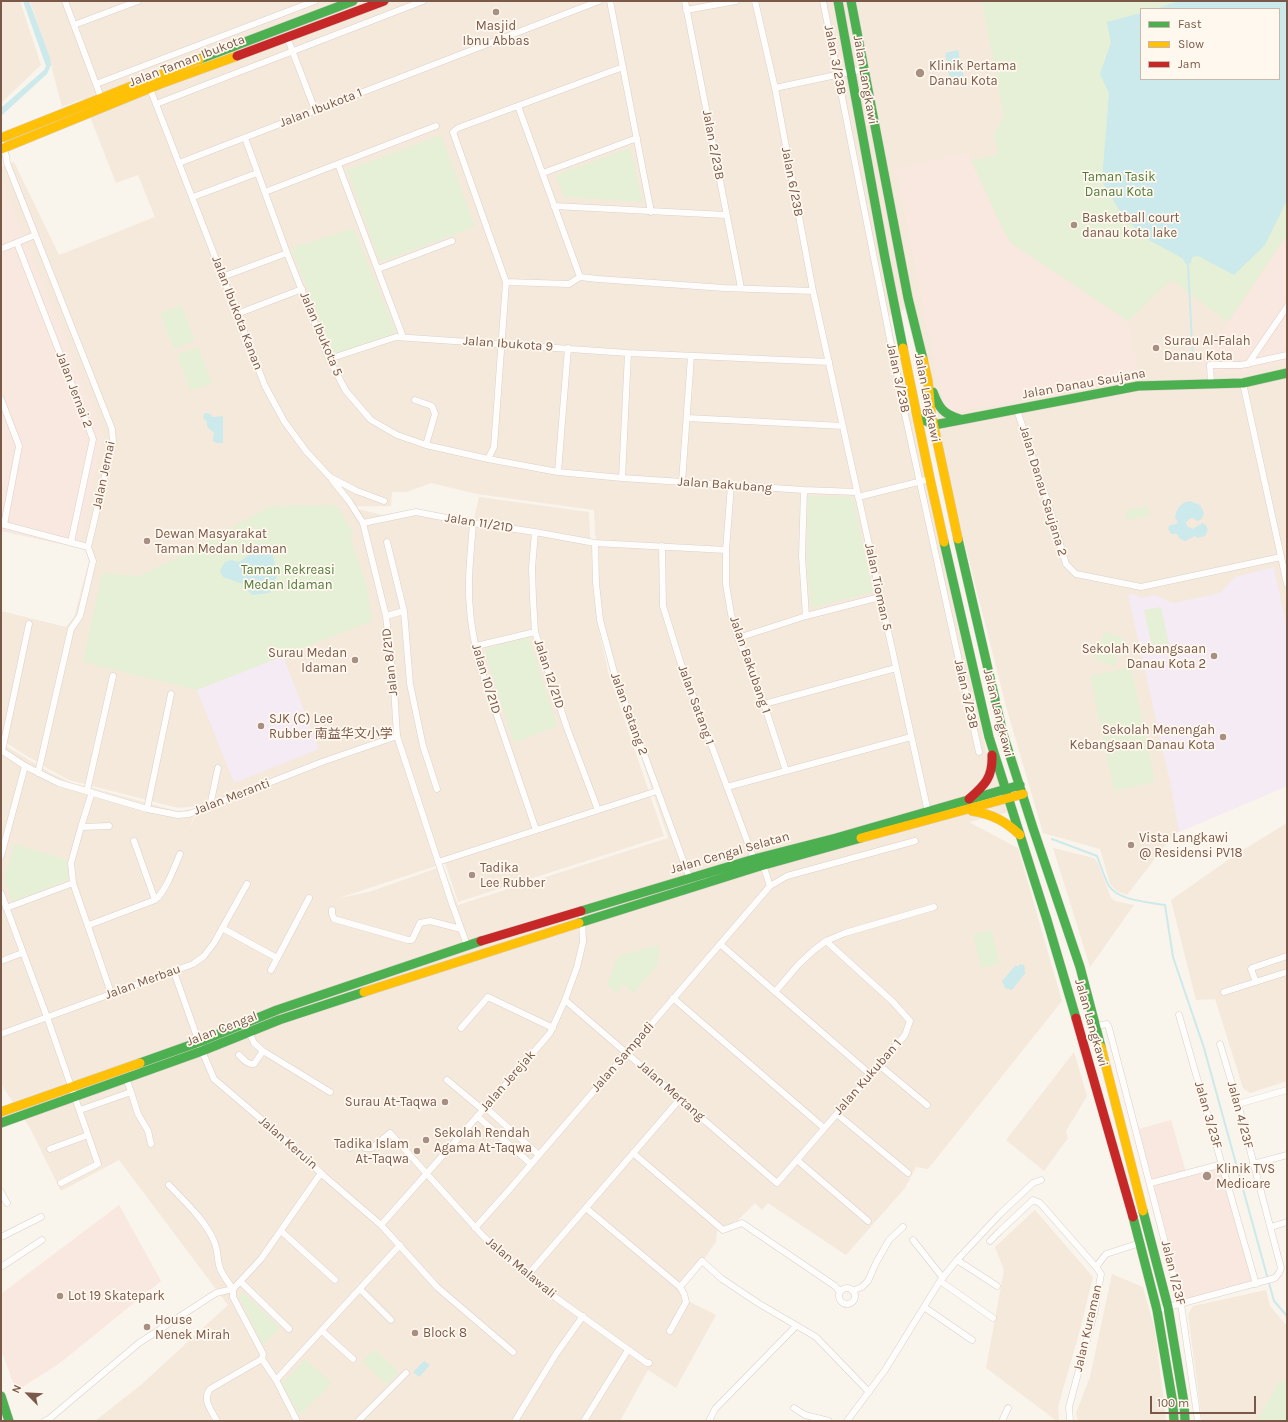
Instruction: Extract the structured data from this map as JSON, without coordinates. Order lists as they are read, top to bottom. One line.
{"streets":{"street":["Jalan 3/23B","Jalan Taman Ibukota","Jalan Langkawi","Jalan Ibukota 1","Jalan 2/23B","Jalan 6/23B","Jalan Ibukota Kanan","Jalan Ibukota 5","Jalan Ibukota 9","Jalan Danau Saujana","Jalan Jernai 2","Jalan Jernai","Jalan Bakubang","Jalan Danau Saujana 2","Jalan 11/21D","Jalan Tioman 5","Jalan 8/21D","Jalan Bakubang 1","Jalan 12/21D","Jalan 10/21D","Jalan Satang 1","Jalan Satang 2","Jalan Meranti","Jalan Cengal Selatan","Jalan Merbau","Jalan Cengal","Jalan Sampadi","Jalan Kukuban 1","Jalan Jerejak","Jalan Mertang","Jalan 3/23F","Jalan 4/23F","Jalan Keruin","Jalan Malawali","Jalan 1/23F","Jalan Kuraman"]},"crossings":[["Jalan 3/23B","Jalan Bakubang"],["Jalan Taman Ibukota","Jalan Ibukota Kanan"],["Jalan Taman Ibukota","Jalan Jernai"],["Jalan Langkawi","Jalan Danau Saujana"],["Jalan Langkawi","Jalan Bakubang"],["Jalan Langkawi","Jalan Cengal Selatan"],["Jalan Langkawi","Jalan 1/23F"],["Jalan Ibukota 1","Jalan Ibukota Kanan"],["Jalan Ibukota 1","Jalan Ibukota 5"],["Jalan 6/23B","Jalan Ibukota 9"],["Jalan 6/23B","Jalan Tioman 5"],["Jalan Ibukota Kanan","Jalan 8/21D"],["Jalan Ibukota 5","Jalan Ibukota 9"],["Jalan Ibukota 5","Jalan Bakubang"],["Jalan Ibukota 9","Jalan Tioman 5"],["Jalan Danau Saujana","Jalan Danau Saujana 2"],["Jalan Jernai","Jalan Meranti"],["Jalan Bakubang","Jalan Tioman 5"],["Jalan Bakubang","Jalan Bakubang 1"],["Jalan 11/21D","Jalan 8/21D"],["Jalan 11/21D","Jalan Bakubang 1"],["Jalan 11/21D","Jalan 12/21D"],["Jalan 11/21D","Jalan 10/21D"],["Jalan 11/21D","Jalan Satang 1"],["Jalan 11/21D","Jalan Satang 2"],["Jalan Tioman 5","Jalan Cengal Selatan"],["Jalan 8/21D","Jalan Meranti"],["Jalan 8/21D","Jalan Cengal Selatan"],["Jalan Satang 1","Jalan Cengal Selatan"],["Jalan Satang 2","Jalan Cengal Selatan"],["Jalan Cengal Selatan","Jalan Cengal"],["Jalan Cengal Selatan","Jalan Jerejak"],["Jalan Merbau","Jalan Keruin"],["Jalan Cengal","Jalan Keruin"],["Jalan Sampadi","Jalan Mertang"],["Jalan Sampadi","Jalan Malawali"],["Jalan Kukuban 1","Jalan Mertang"],["Jalan Jerejak","Jalan Mertang"],["Jalan Jerejak","Jalan Keruin"],["Jalan Jerejak","Jalan Malawali"],["Jalan 3/23F","Jalan 4/23F"]],"parks":["Taman Tasik Danau Kota","Taman Rekreasi Medan Idaman"],"places":["Masjid Ibnu Abbas","Klinik Pertama Danau Kota","Basketball court danau kota lake","Surau Al-Falah Danau Kota","Dewan Masyarakat Taman Medan Idaman","Sekolah Kebangsaan Danau Kota 2","Surau Medan Idaman","SJK (C) Lee Rubber 南益华文小学","Sekolah Menengah Kebangsaan Danau Kota","Vista Langkawi @ Residensi PV18","Tadika Lee Rubber","Surau At-Taqwa","Sekolah Rendah Agama At-Taqwa","Tadika Islam At-Taqwa","Klinik TVS Medicare","Lot 19 Skatepark","House Nenek Mirah","Block 8"],"legend":["Fast","Slow","Jam"],"scale_bar":"100 m","north":"top left"}
